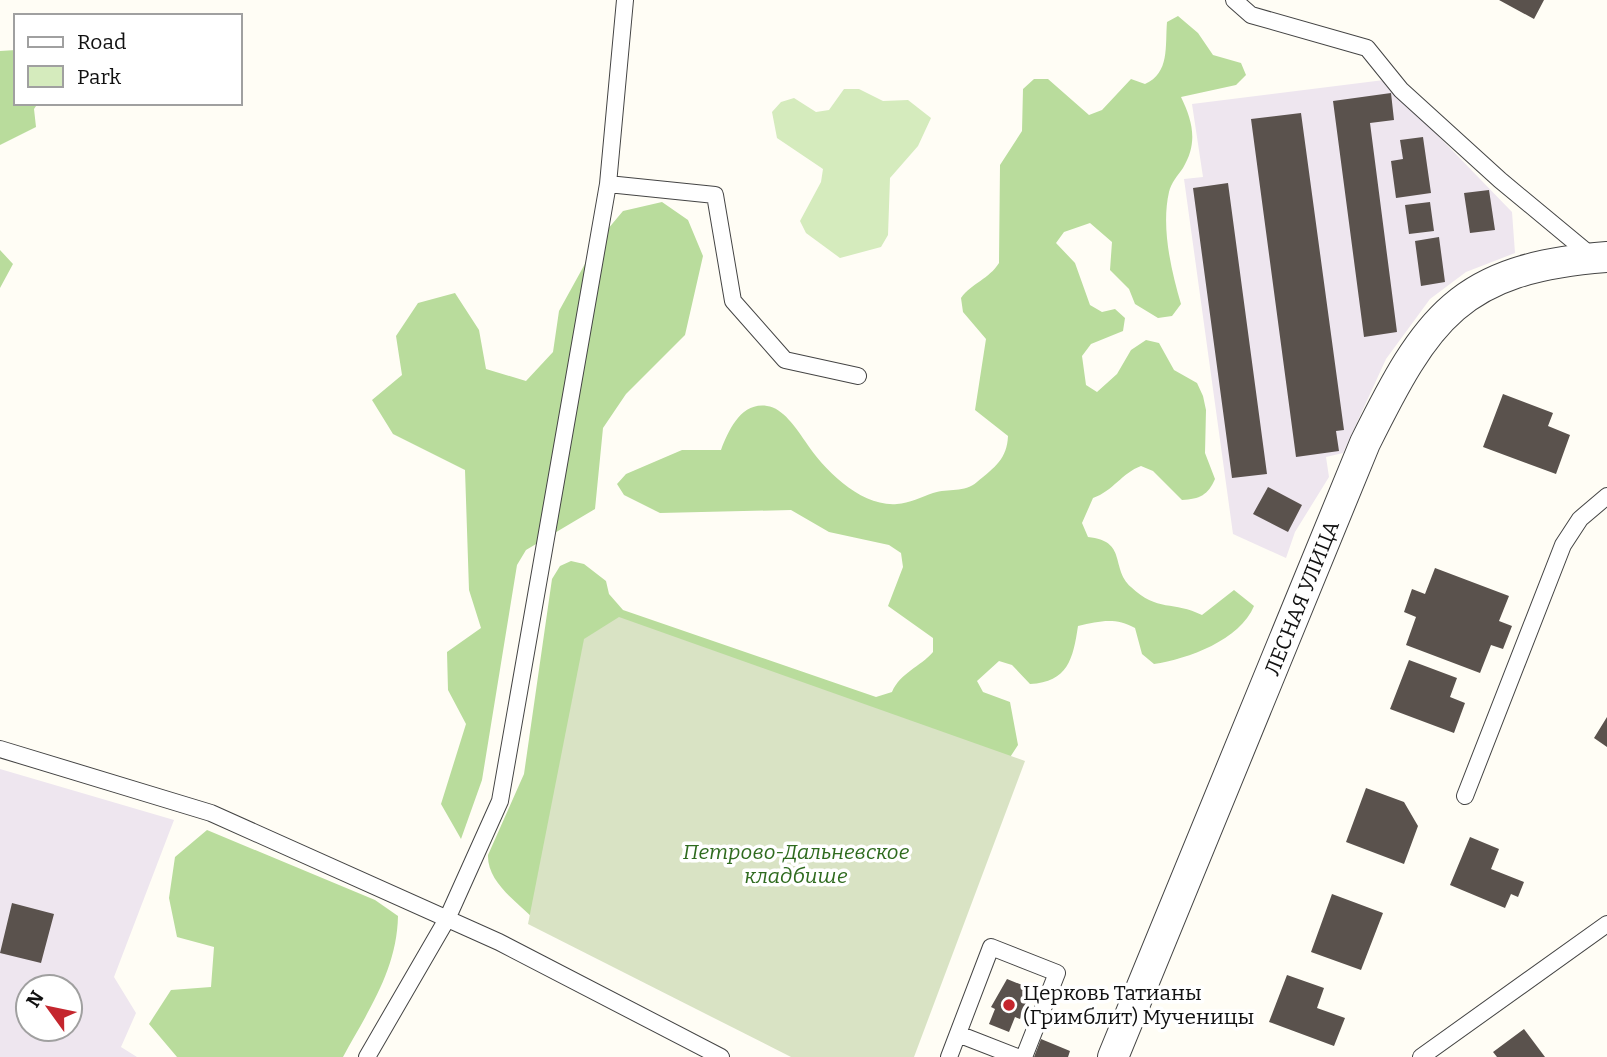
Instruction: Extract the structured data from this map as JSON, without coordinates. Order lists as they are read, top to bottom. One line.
{"streets":{"street":["ЛЕСНАЯ УЛИЦА"]},"parks":["Петрово-Дальневское кладбише"],"places":["Церковь Татианы (Гримблит) Мученицы"],"legend":["Road","Park"],"north":"top left"}
